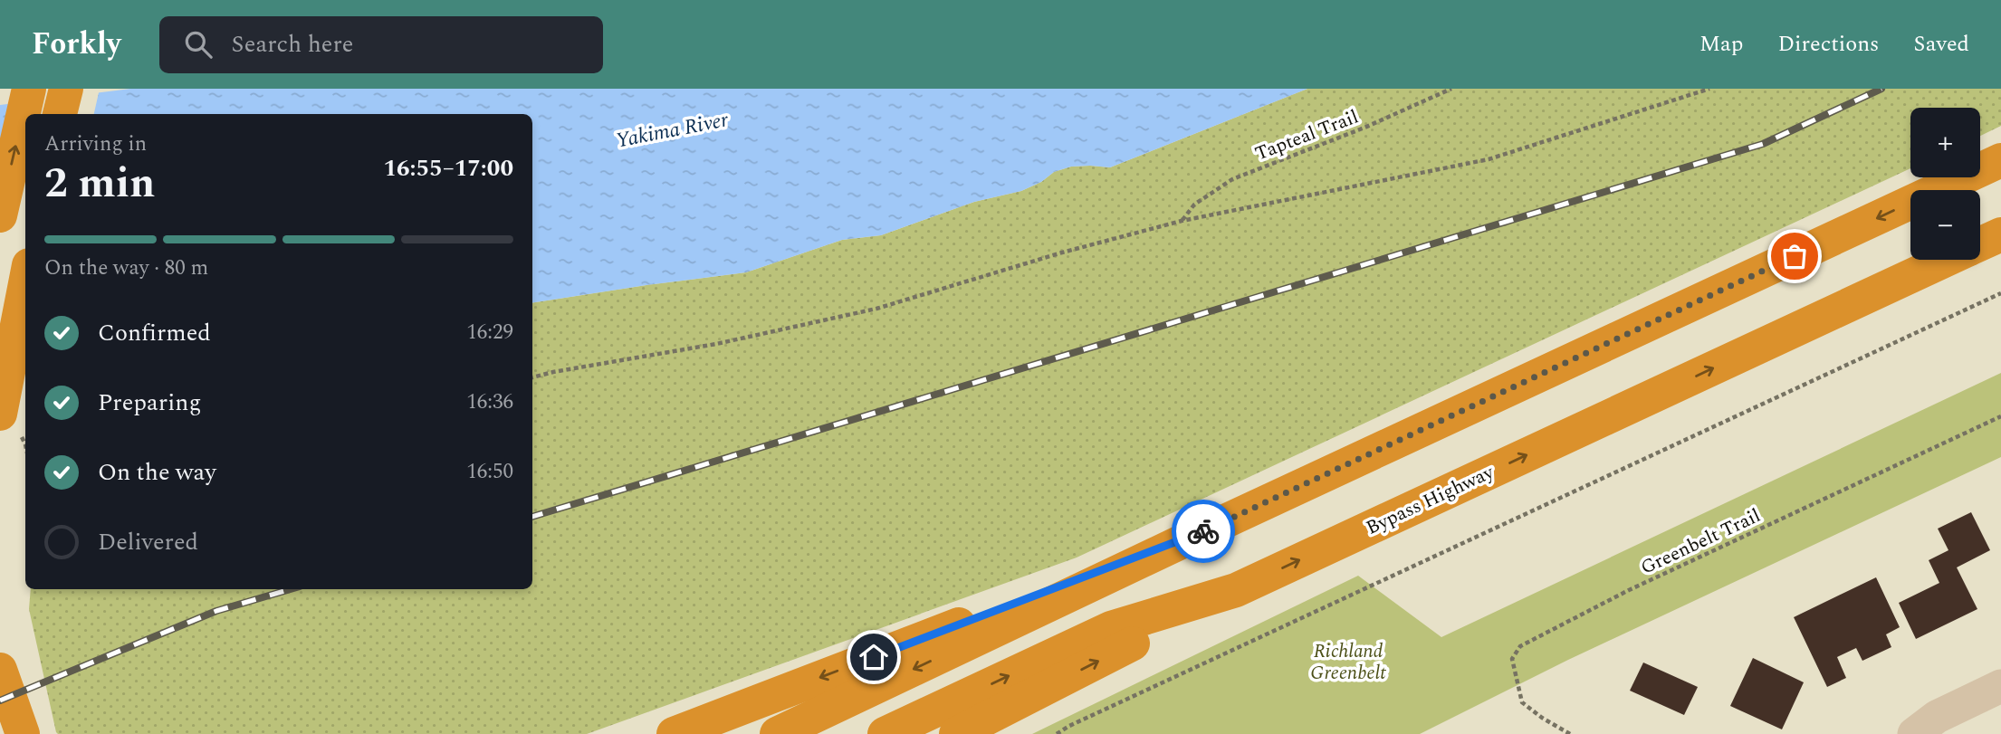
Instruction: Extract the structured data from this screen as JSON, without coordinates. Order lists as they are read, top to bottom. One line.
{"streets":{"highway":["Bypass Highway"],"path":["Tapteal Trail","Greenbelt Trail"]},"water":["Yakima River"],"parks":["Richland Greenbelt"],"page":{"header":"Forkly","search":"Search here","nav":["Map","Directions","Saved"],"map_buttons":["+","−"],"heading":["2 min","Arriving in","16:55–17:00"],"bar":"On the way · 80 m","list":[["Confirmed","16:29"],["Preparing","16:36"],["On the way","16:50"],"Delivered"]}}
